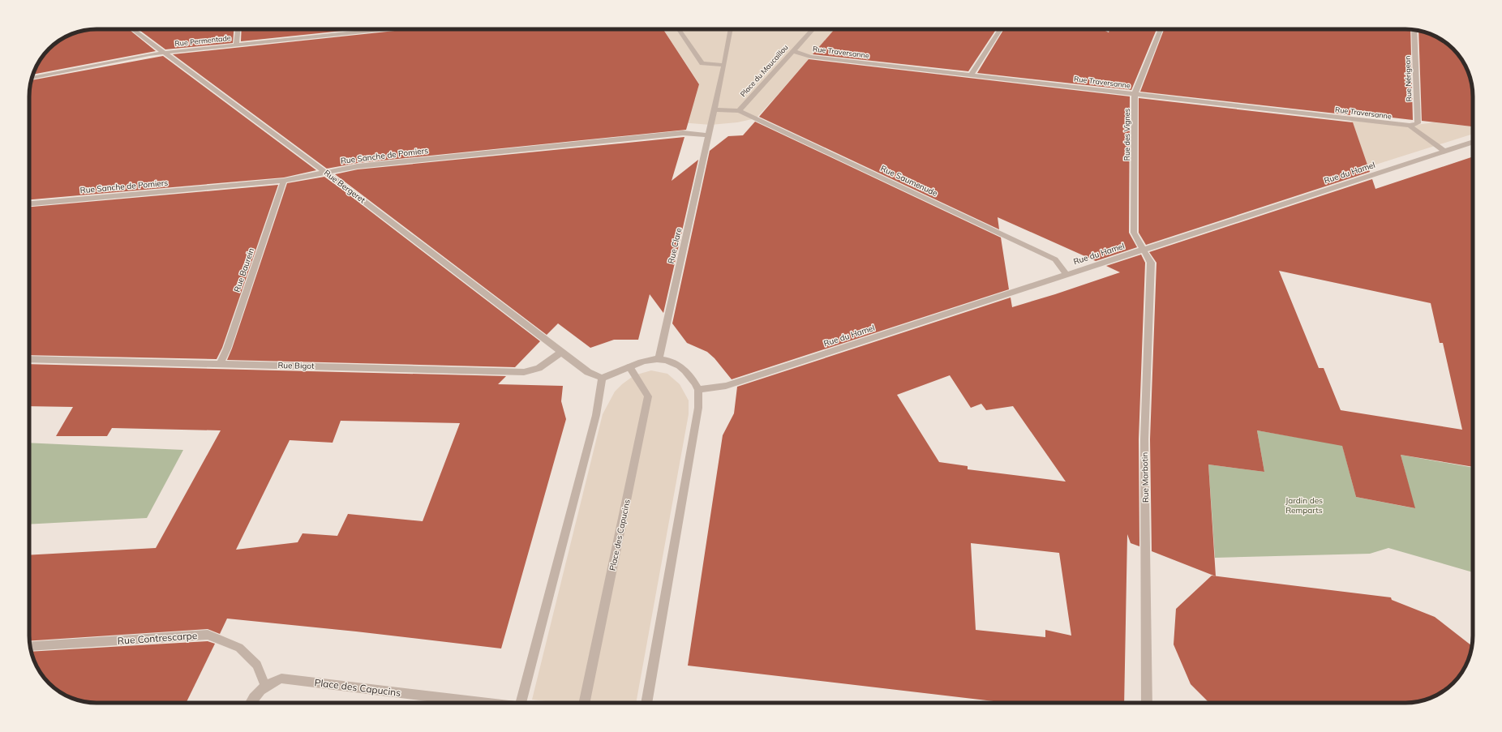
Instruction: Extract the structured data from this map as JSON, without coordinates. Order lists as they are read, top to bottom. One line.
{"streets":{"street":["Rue Permentade","Rue Traversanne","Place du Maucaillou","Rue Nérigean","Rue des Vignes","Rue Sanche de Pomiers","Rue du Hamel","Rue Saumenude","Rue Bergeret","Rue Clare","Rue Baurein","Rue Bigot","Rue Marbotin","Place des Capucins","Rue Contrescarpe"]},"crossings":[["Rue Permentade","Rue Bergeret"],["Rue Traversanne","Place du Maucaillou"],["Rue Traversanne","Rue Nérigean"],["Rue Traversanne","Rue des Vignes"],["Place du Maucaillou","Rue Saumenude"],["Rue des Vignes","Rue du Hamel"],["Rue des Vignes","Rue Marbotin"],["Rue Sanche de Pomiers","Rue Bergeret"],["Rue Sanche de Pomiers","Rue Clare"],["Rue Sanche de Pomiers","Rue Baurein"],["Rue du Hamel","Rue Saumenude"],["Rue du Hamel","Rue Marbotin"],["Rue Bergeret","Rue Bigot"],["Rue Baurein","Rue Bigot"],["Place des Capucins","Rue Contrescarpe"]],"parks":["Jardin des Remparts"]}
